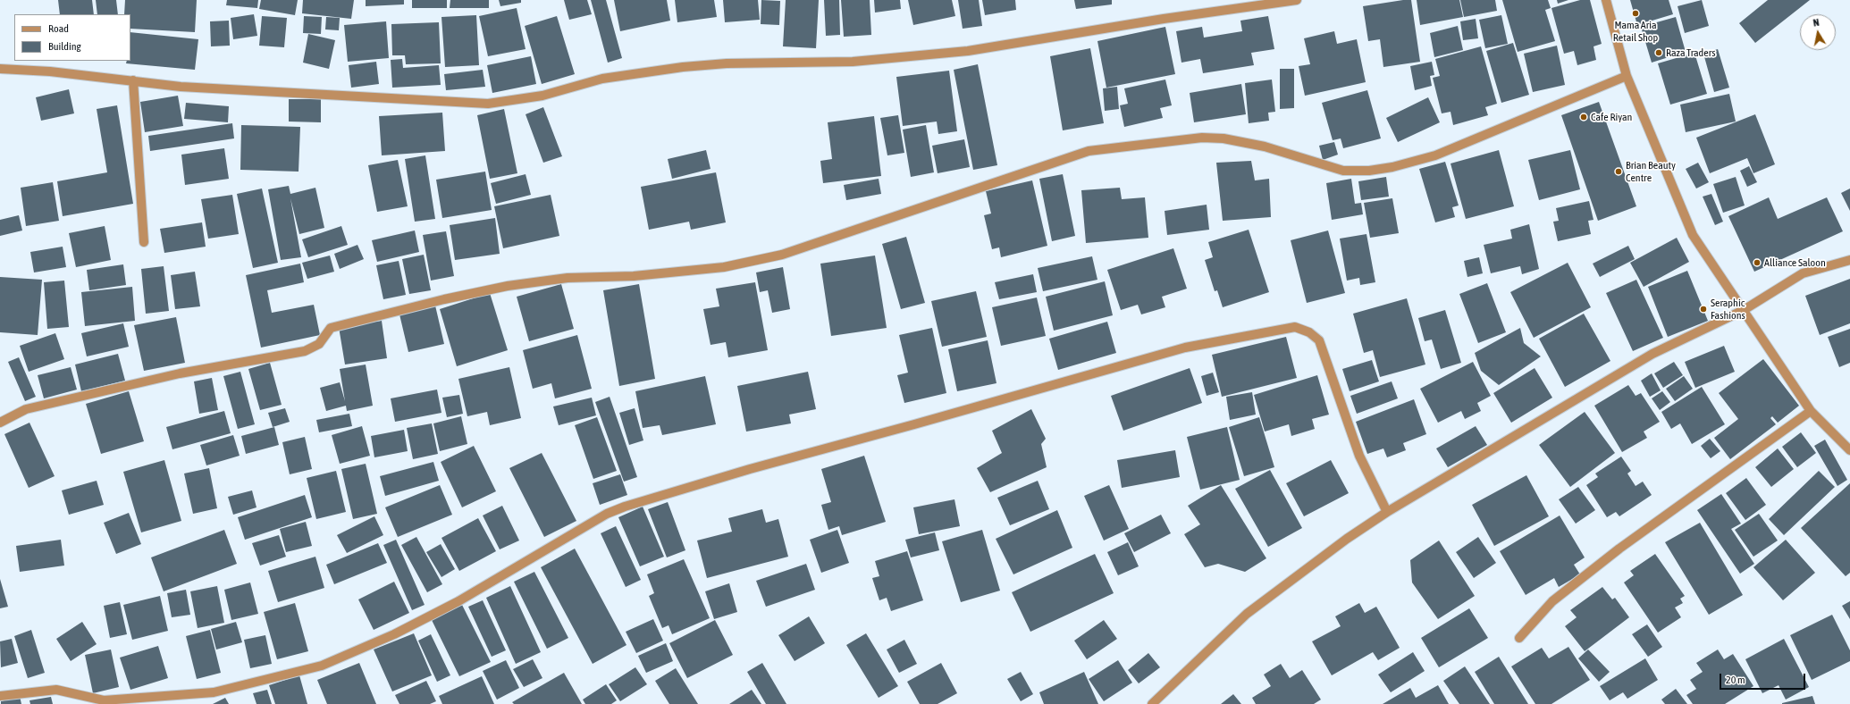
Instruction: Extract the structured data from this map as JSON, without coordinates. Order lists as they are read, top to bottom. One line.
{"places":["Mama Aria Retail Shop","Raza Traders","Cafe Riyan","Brian Beauty Centre","Alliance Saloon","Seraphic Fashions"],"legend":["Road","Building"],"scale_bar":"20 m","north":"top"}
